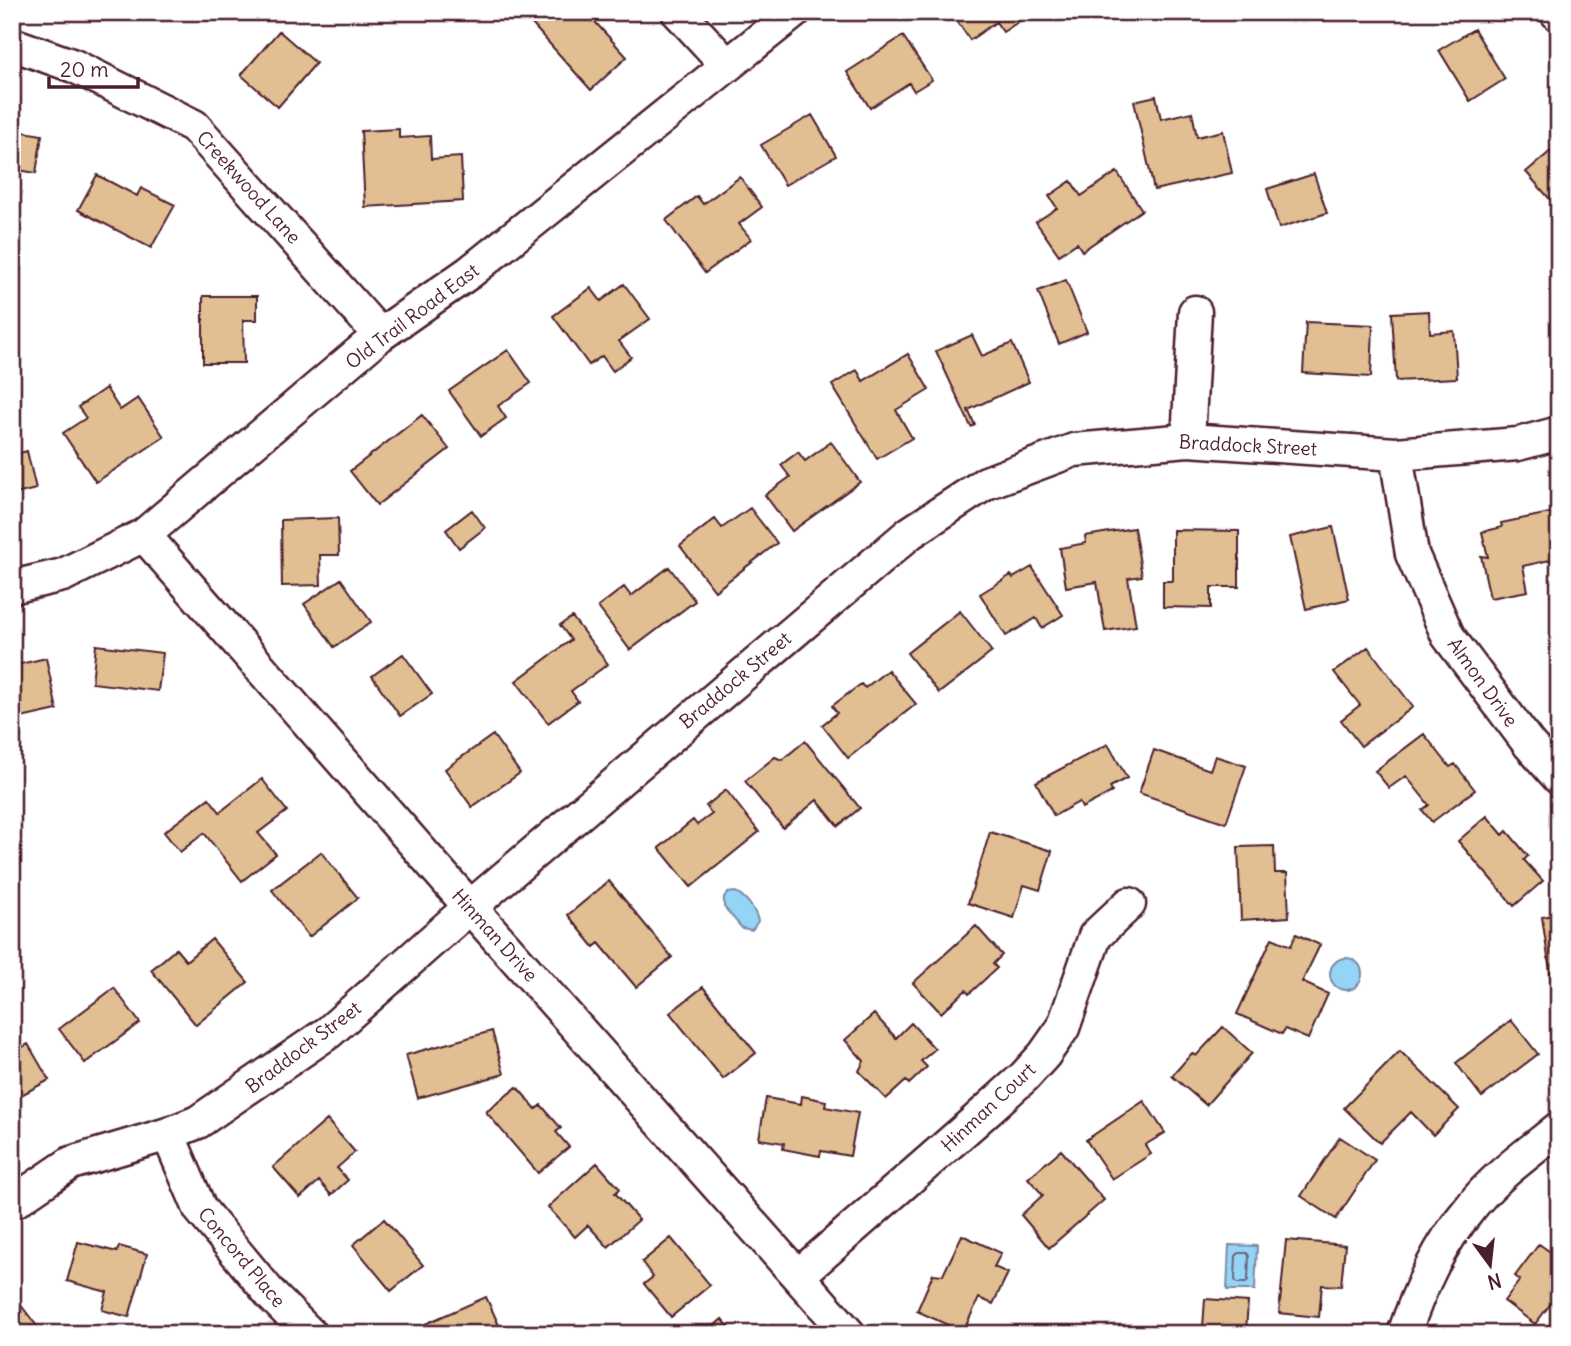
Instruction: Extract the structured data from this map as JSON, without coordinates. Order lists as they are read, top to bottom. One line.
{"streets":{"street":["Creekwood Lane","Old Trail Road East","Braddock Street","Almon Drive","Hinman Drive","Hinman Court","Concord Place"]},"crossings":[["Creekwood Lane","Old Trail Road East"],["Old Trail Road East","Hinman Drive"],["Braddock Street","Almon Drive"],["Braddock Street","Hinman Drive"],["Braddock Street","Concord Place"],["Hinman Drive","Hinman Court"]],"scale_bar":"20 m","north":"bottom"}
